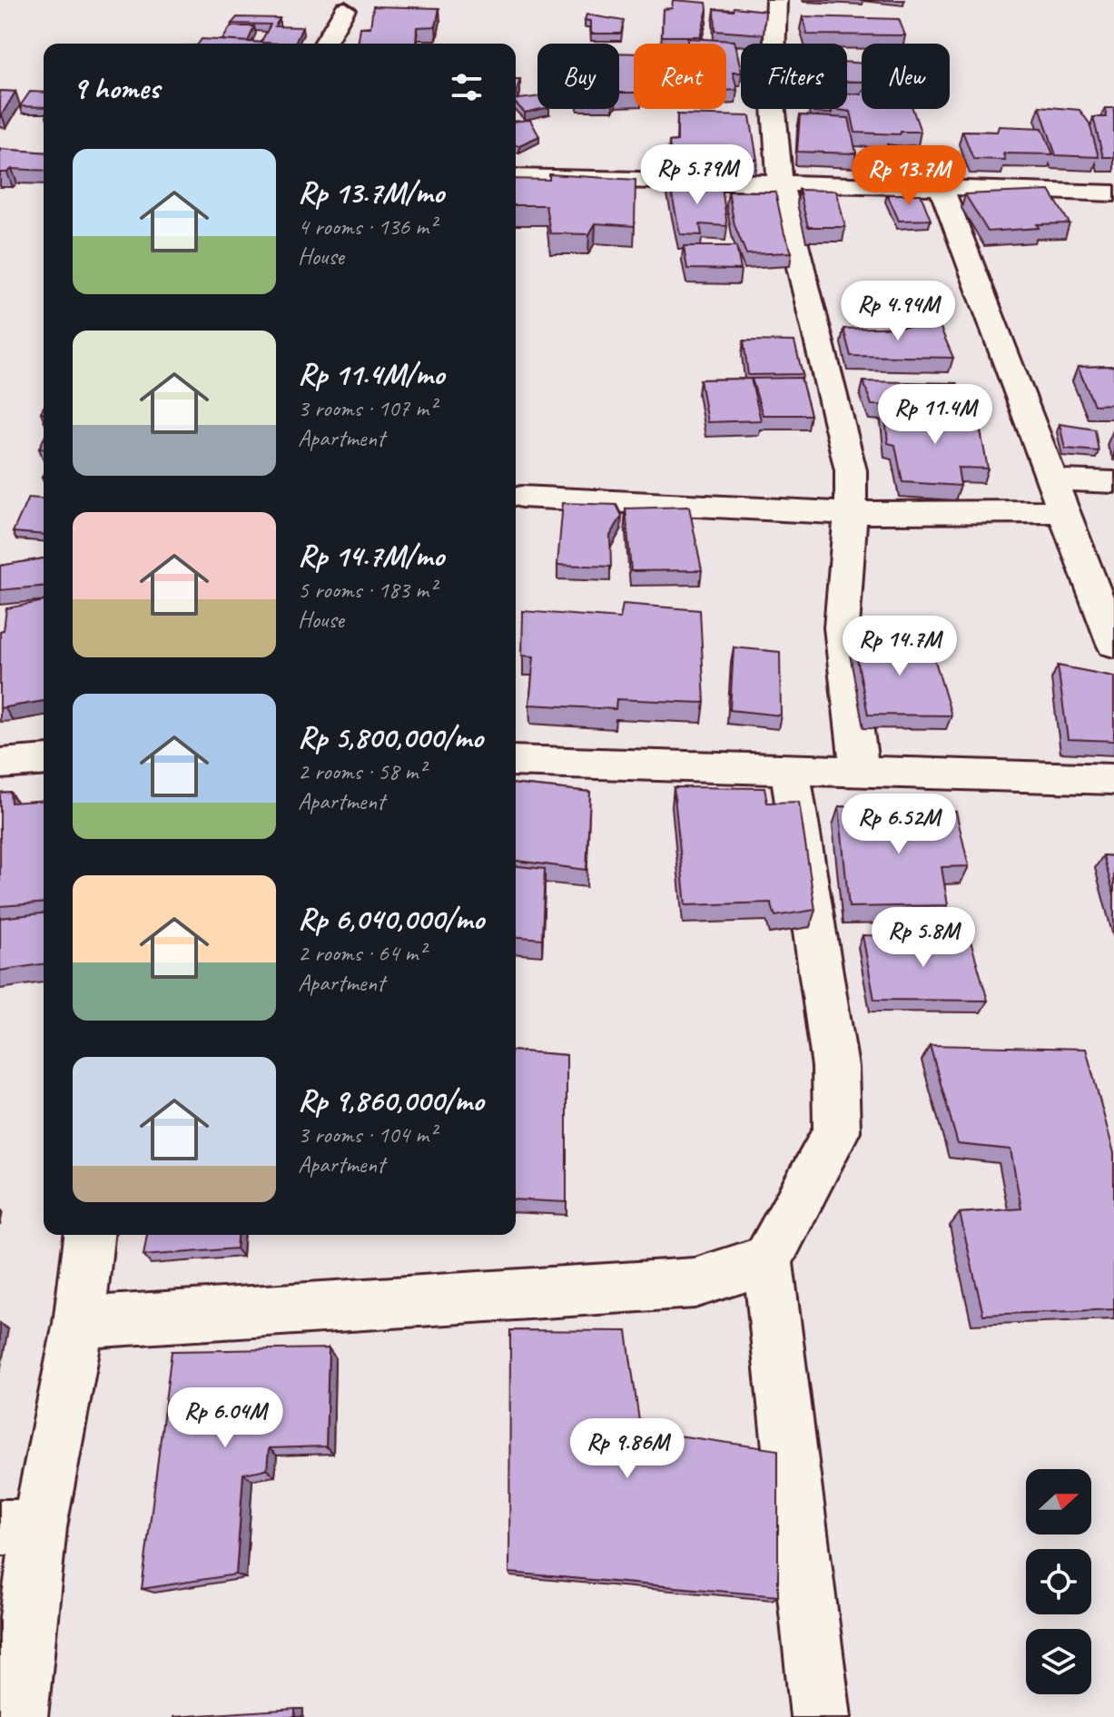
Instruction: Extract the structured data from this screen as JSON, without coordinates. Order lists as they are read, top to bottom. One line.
{"north":"right","page":{"chip":["Buy","Rent","Filters","New"],"heading":"9 homes","list":[{"name":"Rp 13.7M/mo","note":"4 rooms · 136 m² · House"},{"name":"Rp 11.4M/mo","note":"3 rooms · 107 m² · Apartment"},{"name":"Rp 14.7M/mo","note":"5 rooms · 183 m² · House"},{"name":"Rp 5,800,000/mo","note":"2 rooms · 58 m² · Apartment"},{"name":"Rp 6,040,000/mo","note":"2 rooms · 64 m² · Apartment"},{"name":"Rp 9,860,000/mo","note":"3 rooms · 104 m² · Apartment"}],"price":["Rp 5.79M","Rp 13.7M","Rp 4.94M","Rp 11.4M","Rp 14.7M","Rp 6.52M","Rp 5.8M","Rp 6.04M","Rp 9.86M"]}}
